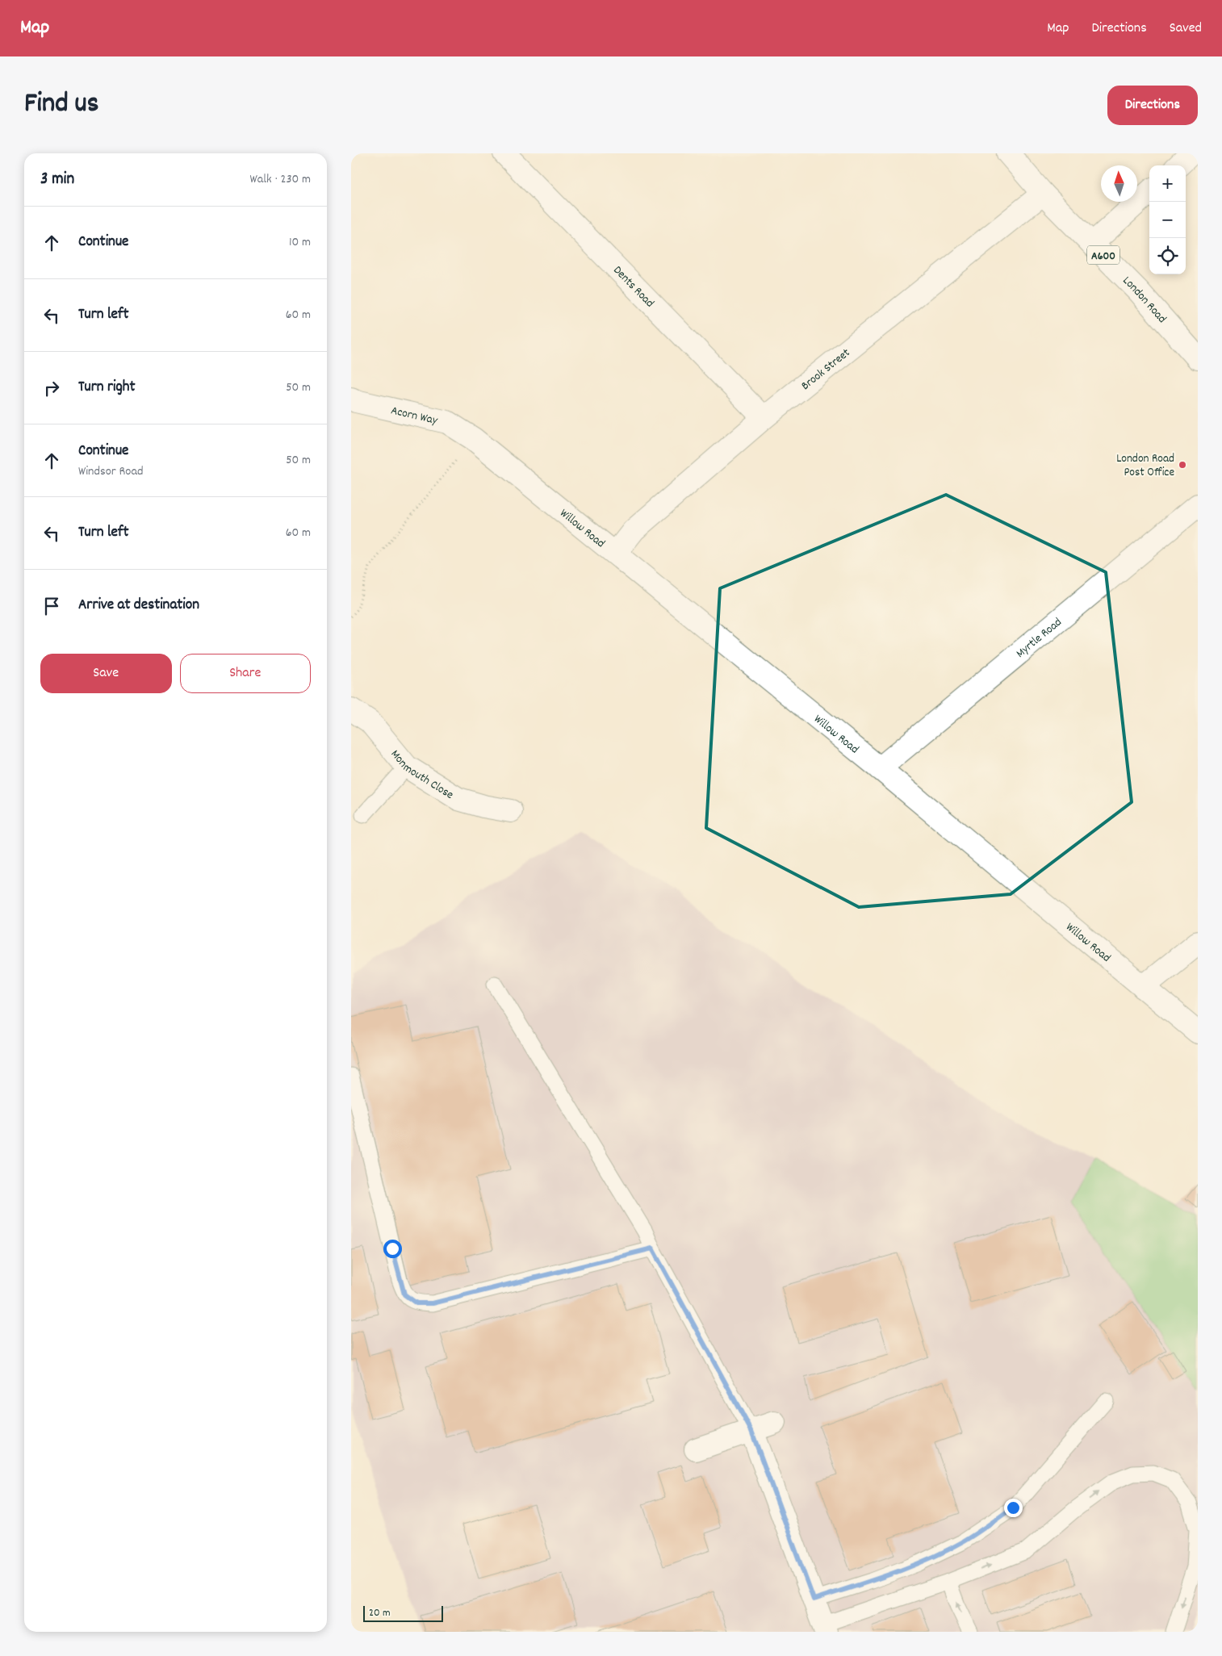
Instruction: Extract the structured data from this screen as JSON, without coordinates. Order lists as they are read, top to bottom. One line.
{"streets":{"street":["A600","Dents Road","London Road","Brook Street","Acorn Way","Willow Road","Myrtle Road","Monmouth Close"]},"crossings":[["Dents Road","Brook Street"],["London Road","Brook Street"],["Brook Street","Willow Road"],["Acorn Way","Willow Road"],["Willow Road","Myrtle Road"]],"places":["London Road Post Office"],"scale_bar":"20 m","north":"top","page":{"header":"Map","nav":["Map","Directions","Saved"],"title":"Find us","buttons":["Directions",["Save","Share"]],"heading":["3 min","Walk · 230 m"],"map_buttons":["+","−"],"list":[["Continue","10 m"],["Turn left","60 m"],["Turn right","50 m"],["Continue","Windsor Road","50 m"],["Turn left","60 m"],"Arrive at destination"],"scale":"20 m"}}
